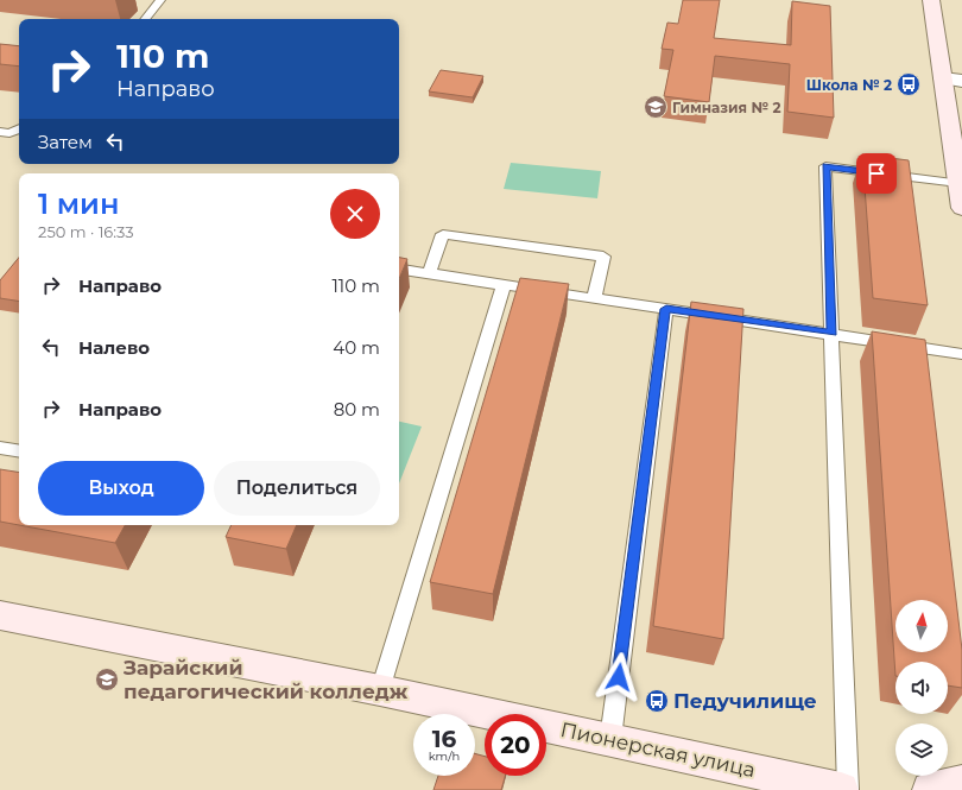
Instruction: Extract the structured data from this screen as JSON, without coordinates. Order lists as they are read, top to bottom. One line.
{"streets":{"main road":["Пионерская улица"]},"places":{"bus stop":["Школа № 2","Педучилище"],"school or university":["Гимназия № 2","Зарайский педагогический колледж"]},"north":"top","page":{"turn":["110 m","Направо"],"then":"Затем","heading":["1 мин","250 m · 16:33"],"list":[{"name":"Направо","value":"110 m"},{"name":"Налево","value":"40 m"},{"name":"Направо","value":"80 m"}],"buttons":["Выход","Поделиться"],"speed":"16 km/h","limit":"20"}}
